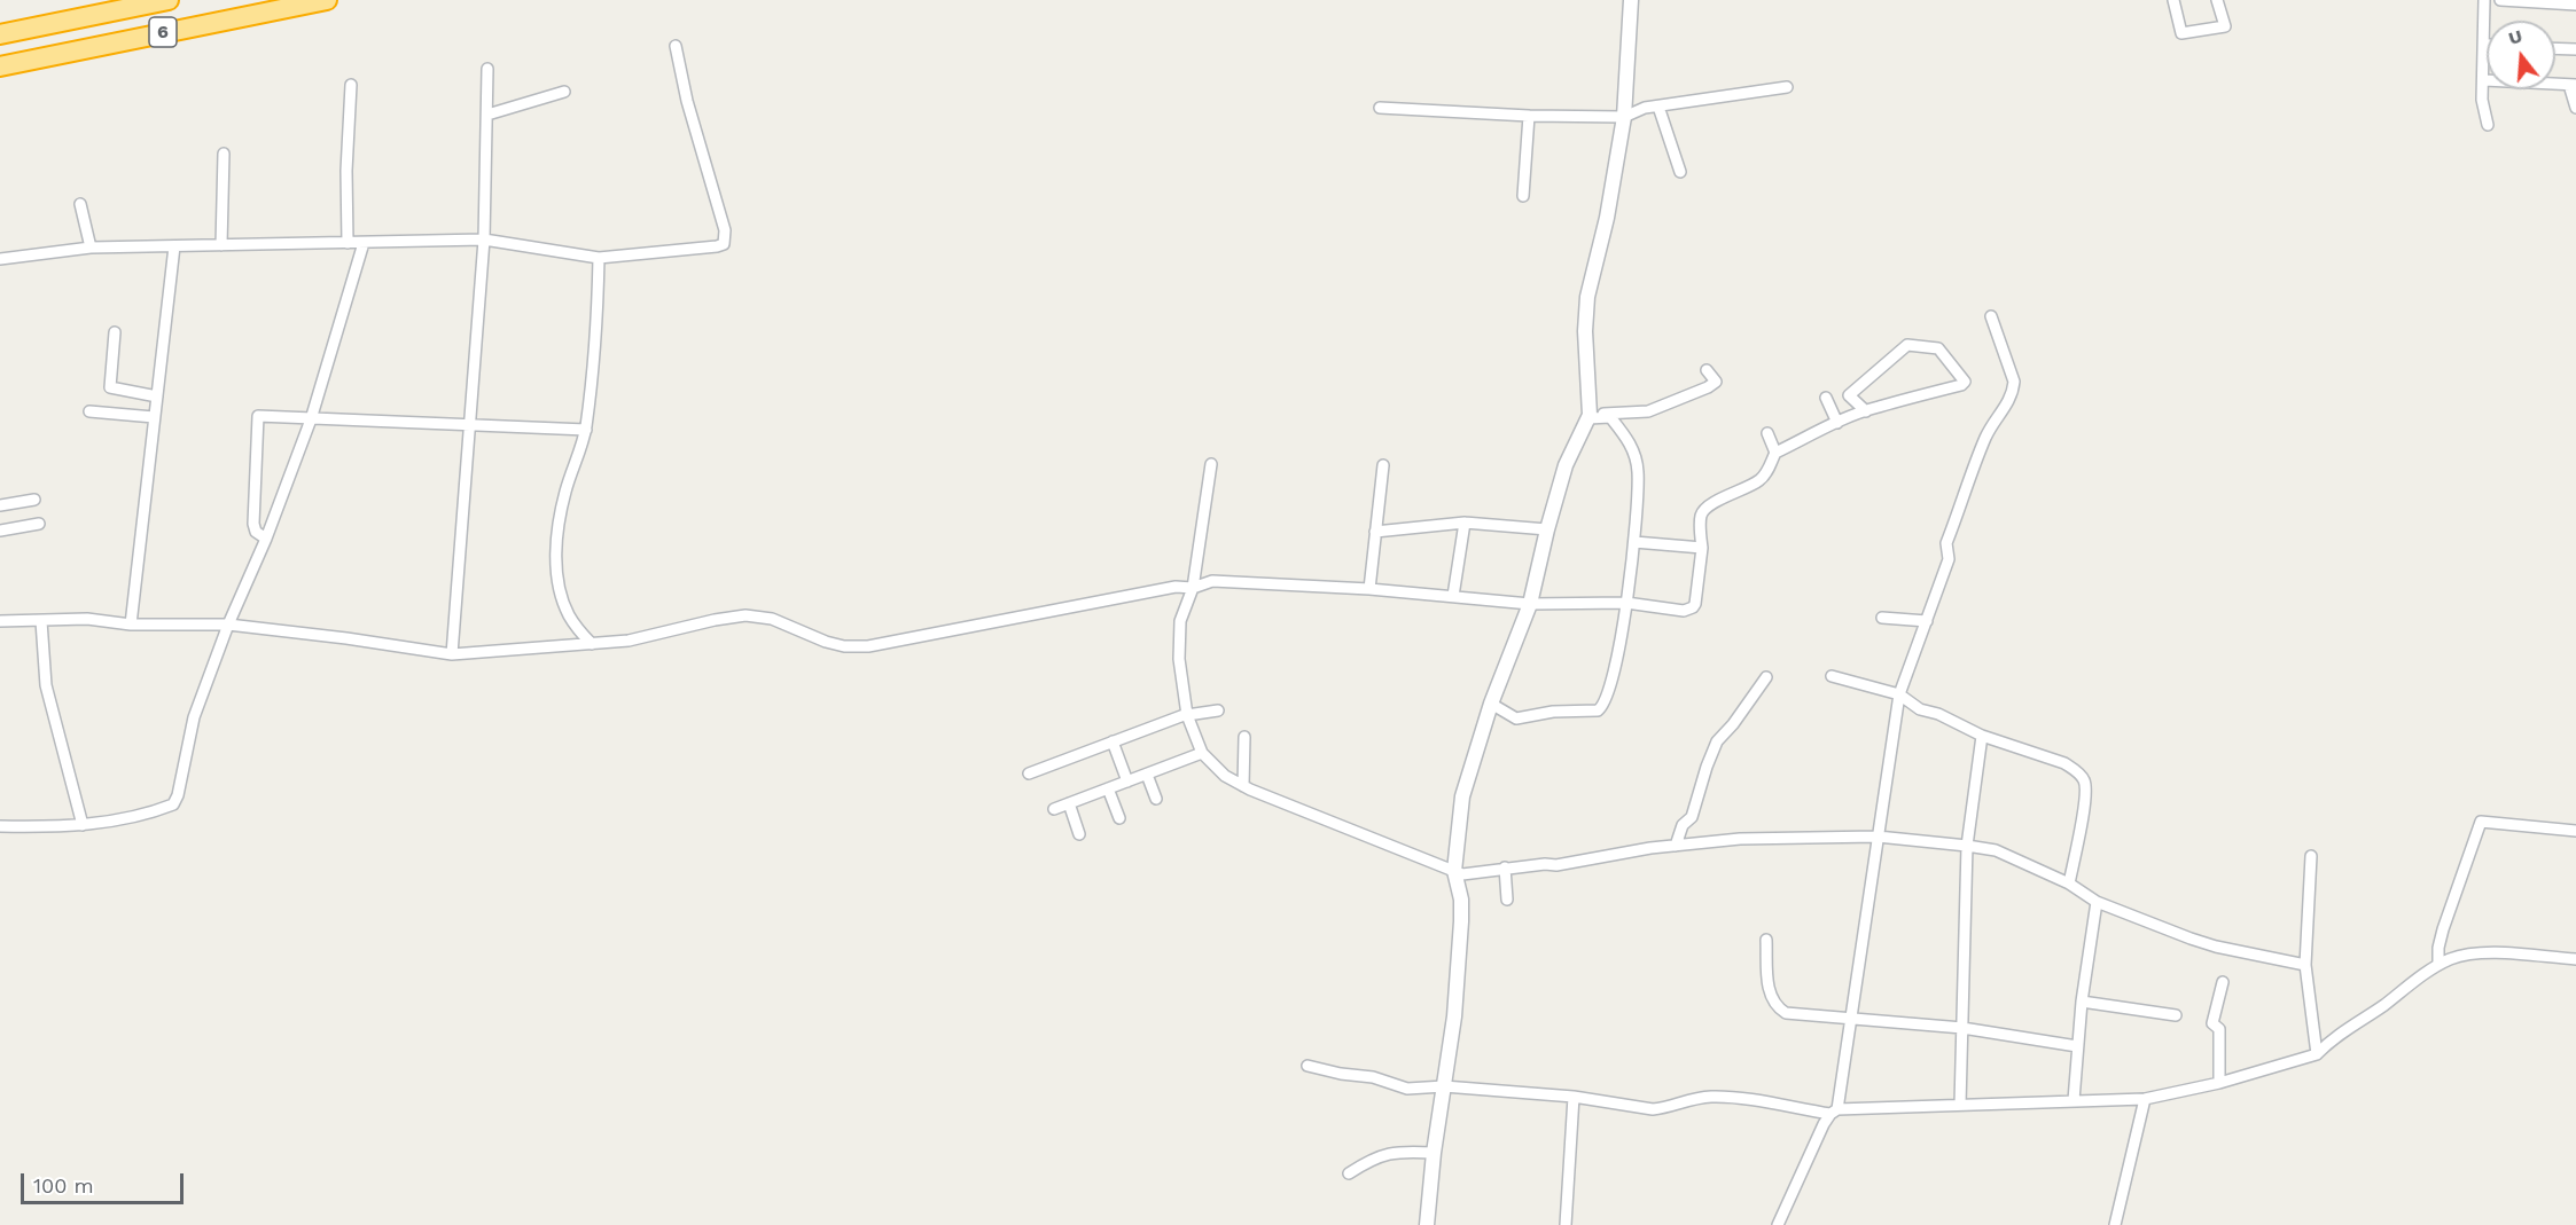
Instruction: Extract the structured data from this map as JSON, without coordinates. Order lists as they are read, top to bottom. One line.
{"streets":{"highway":["6"]},"scale_bar":"100 m","north":"top"}
